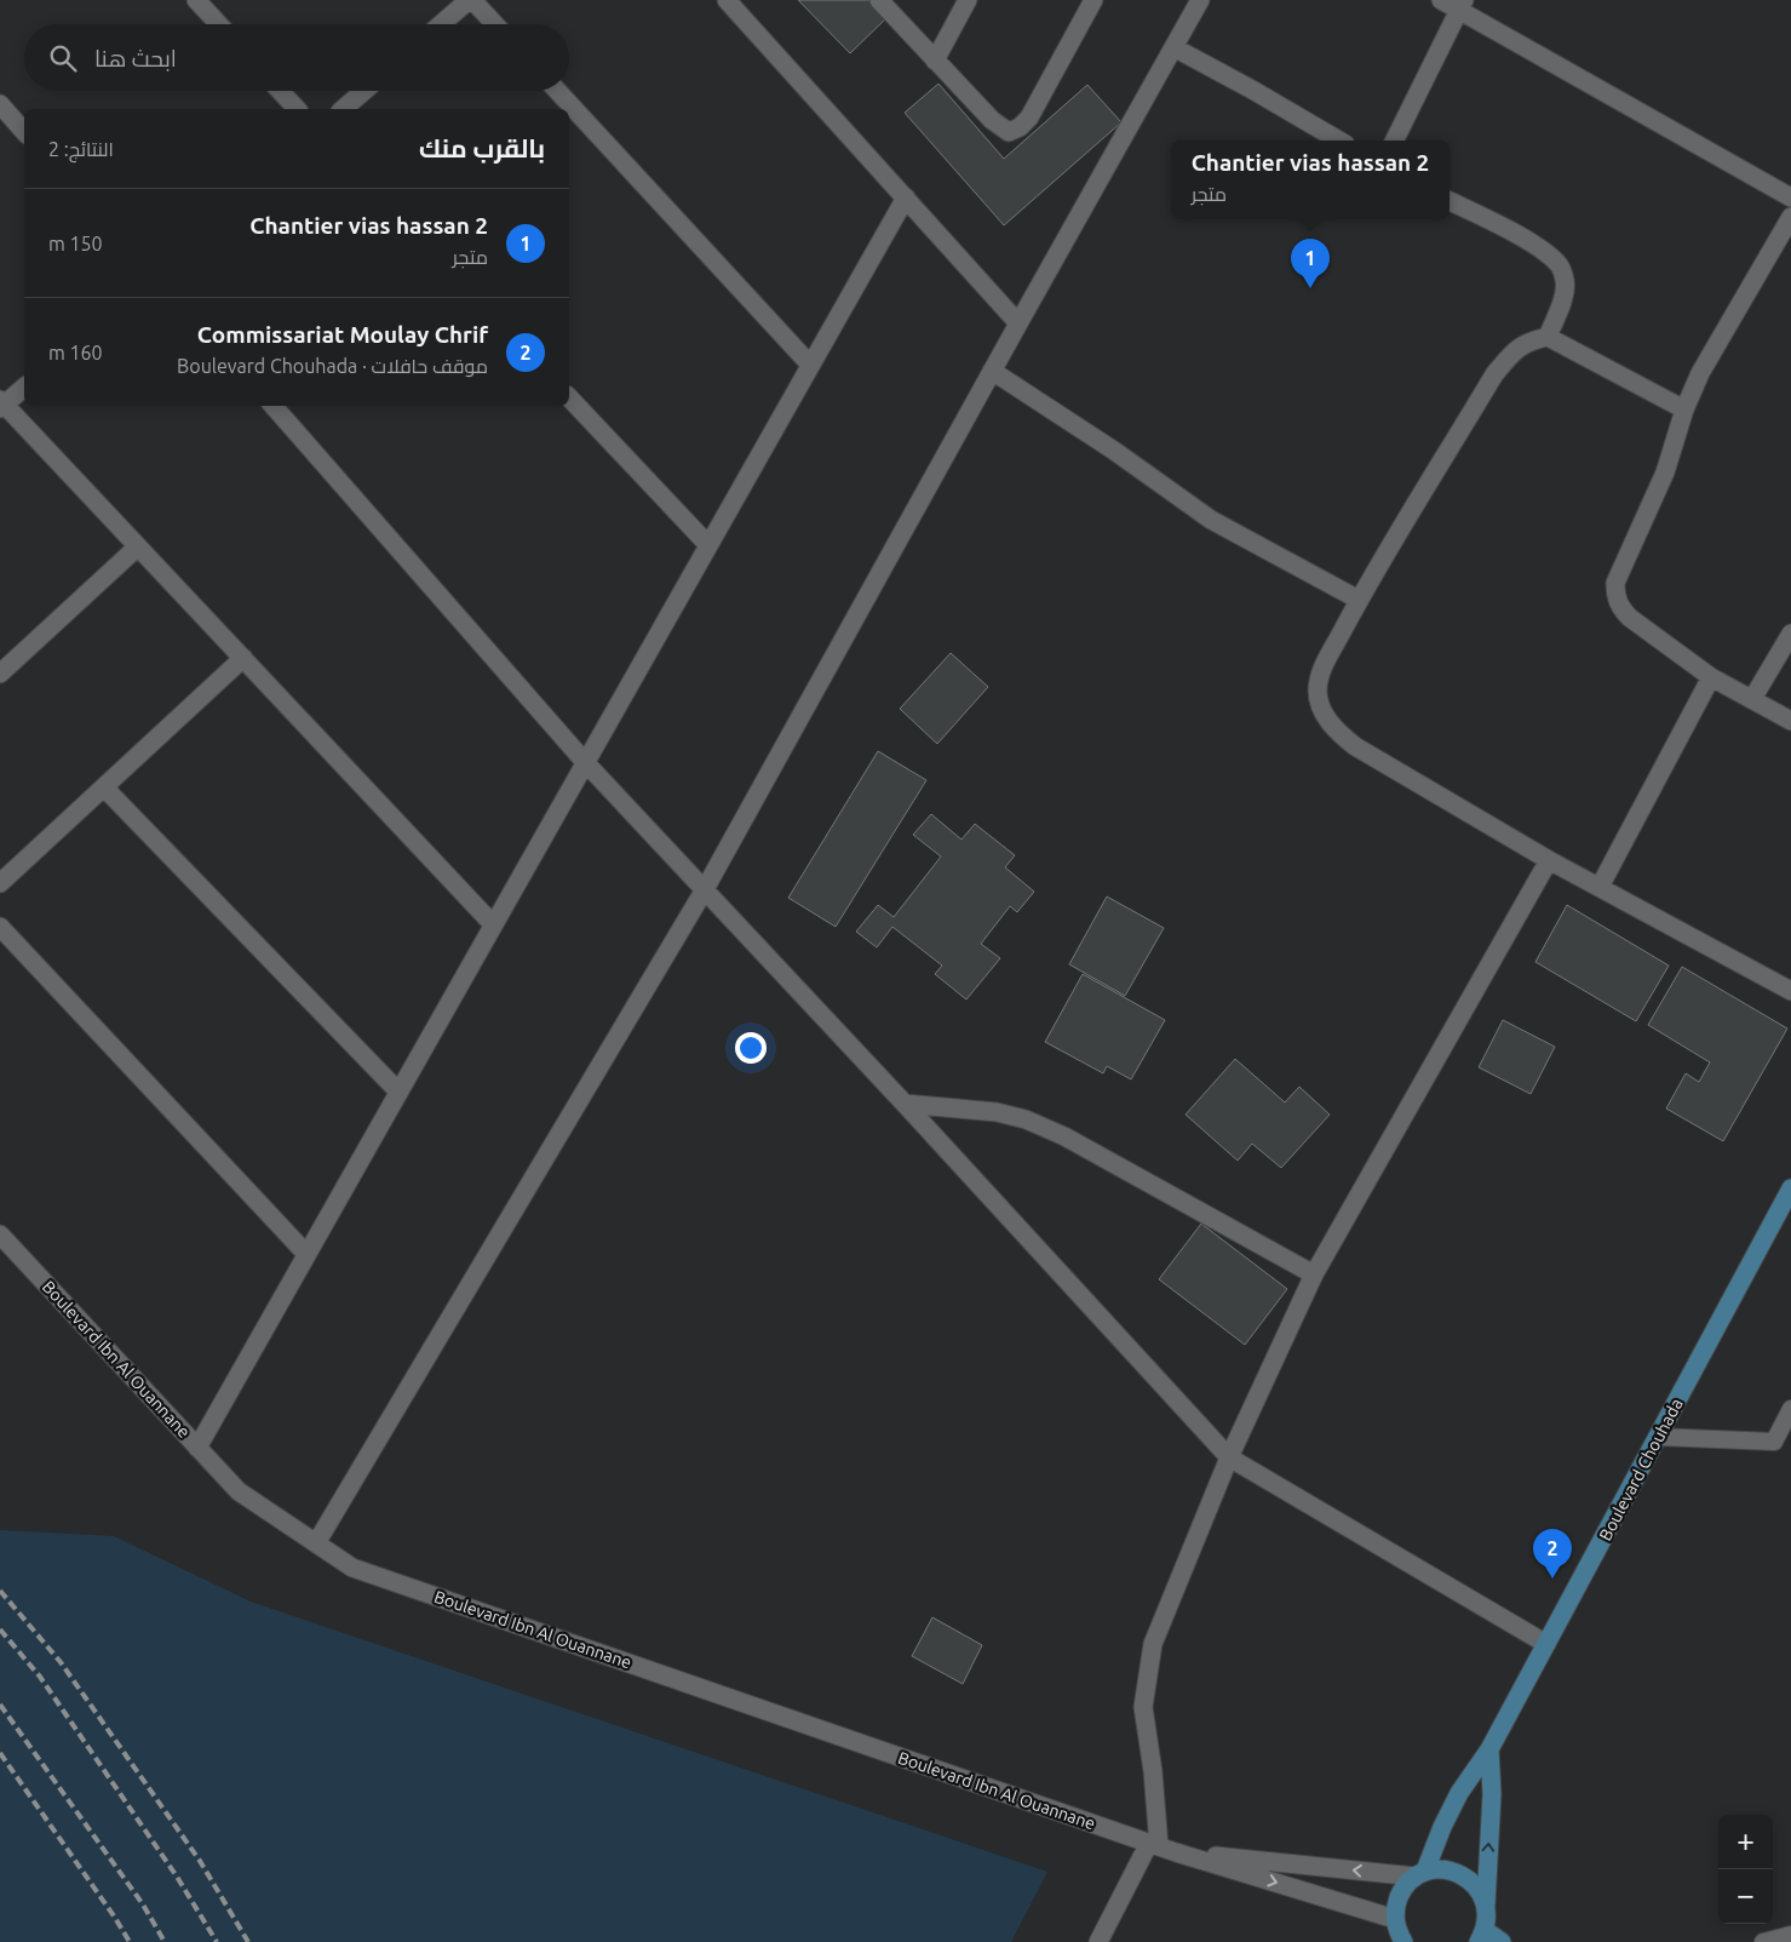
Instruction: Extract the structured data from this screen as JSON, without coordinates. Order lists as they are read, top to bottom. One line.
{"streets":{"street":["Boulevard Ibn Al Ouannane","Boulevard Chouhada"]},"crossings":[["Boulevard Ibn Al Ouannane","Boulevard Chouhada"]],"page":{"search":"ابحث هنا","heading":["بالقرب منك","النتائج: 2"],"popup":["Chantier vias hassan 2","متجر"],"list":[{"mark":"1","name":"Chantier vias hassan 2","note":"متجر","value":"150 m"},{"mark":"2","name":"Commissariat Moulay Chrif","note":"موقف حافلات · Boulevard Chouhada","value":"160 m"}],"pins":["1","2"],"map_buttons":["+","−"]}}
